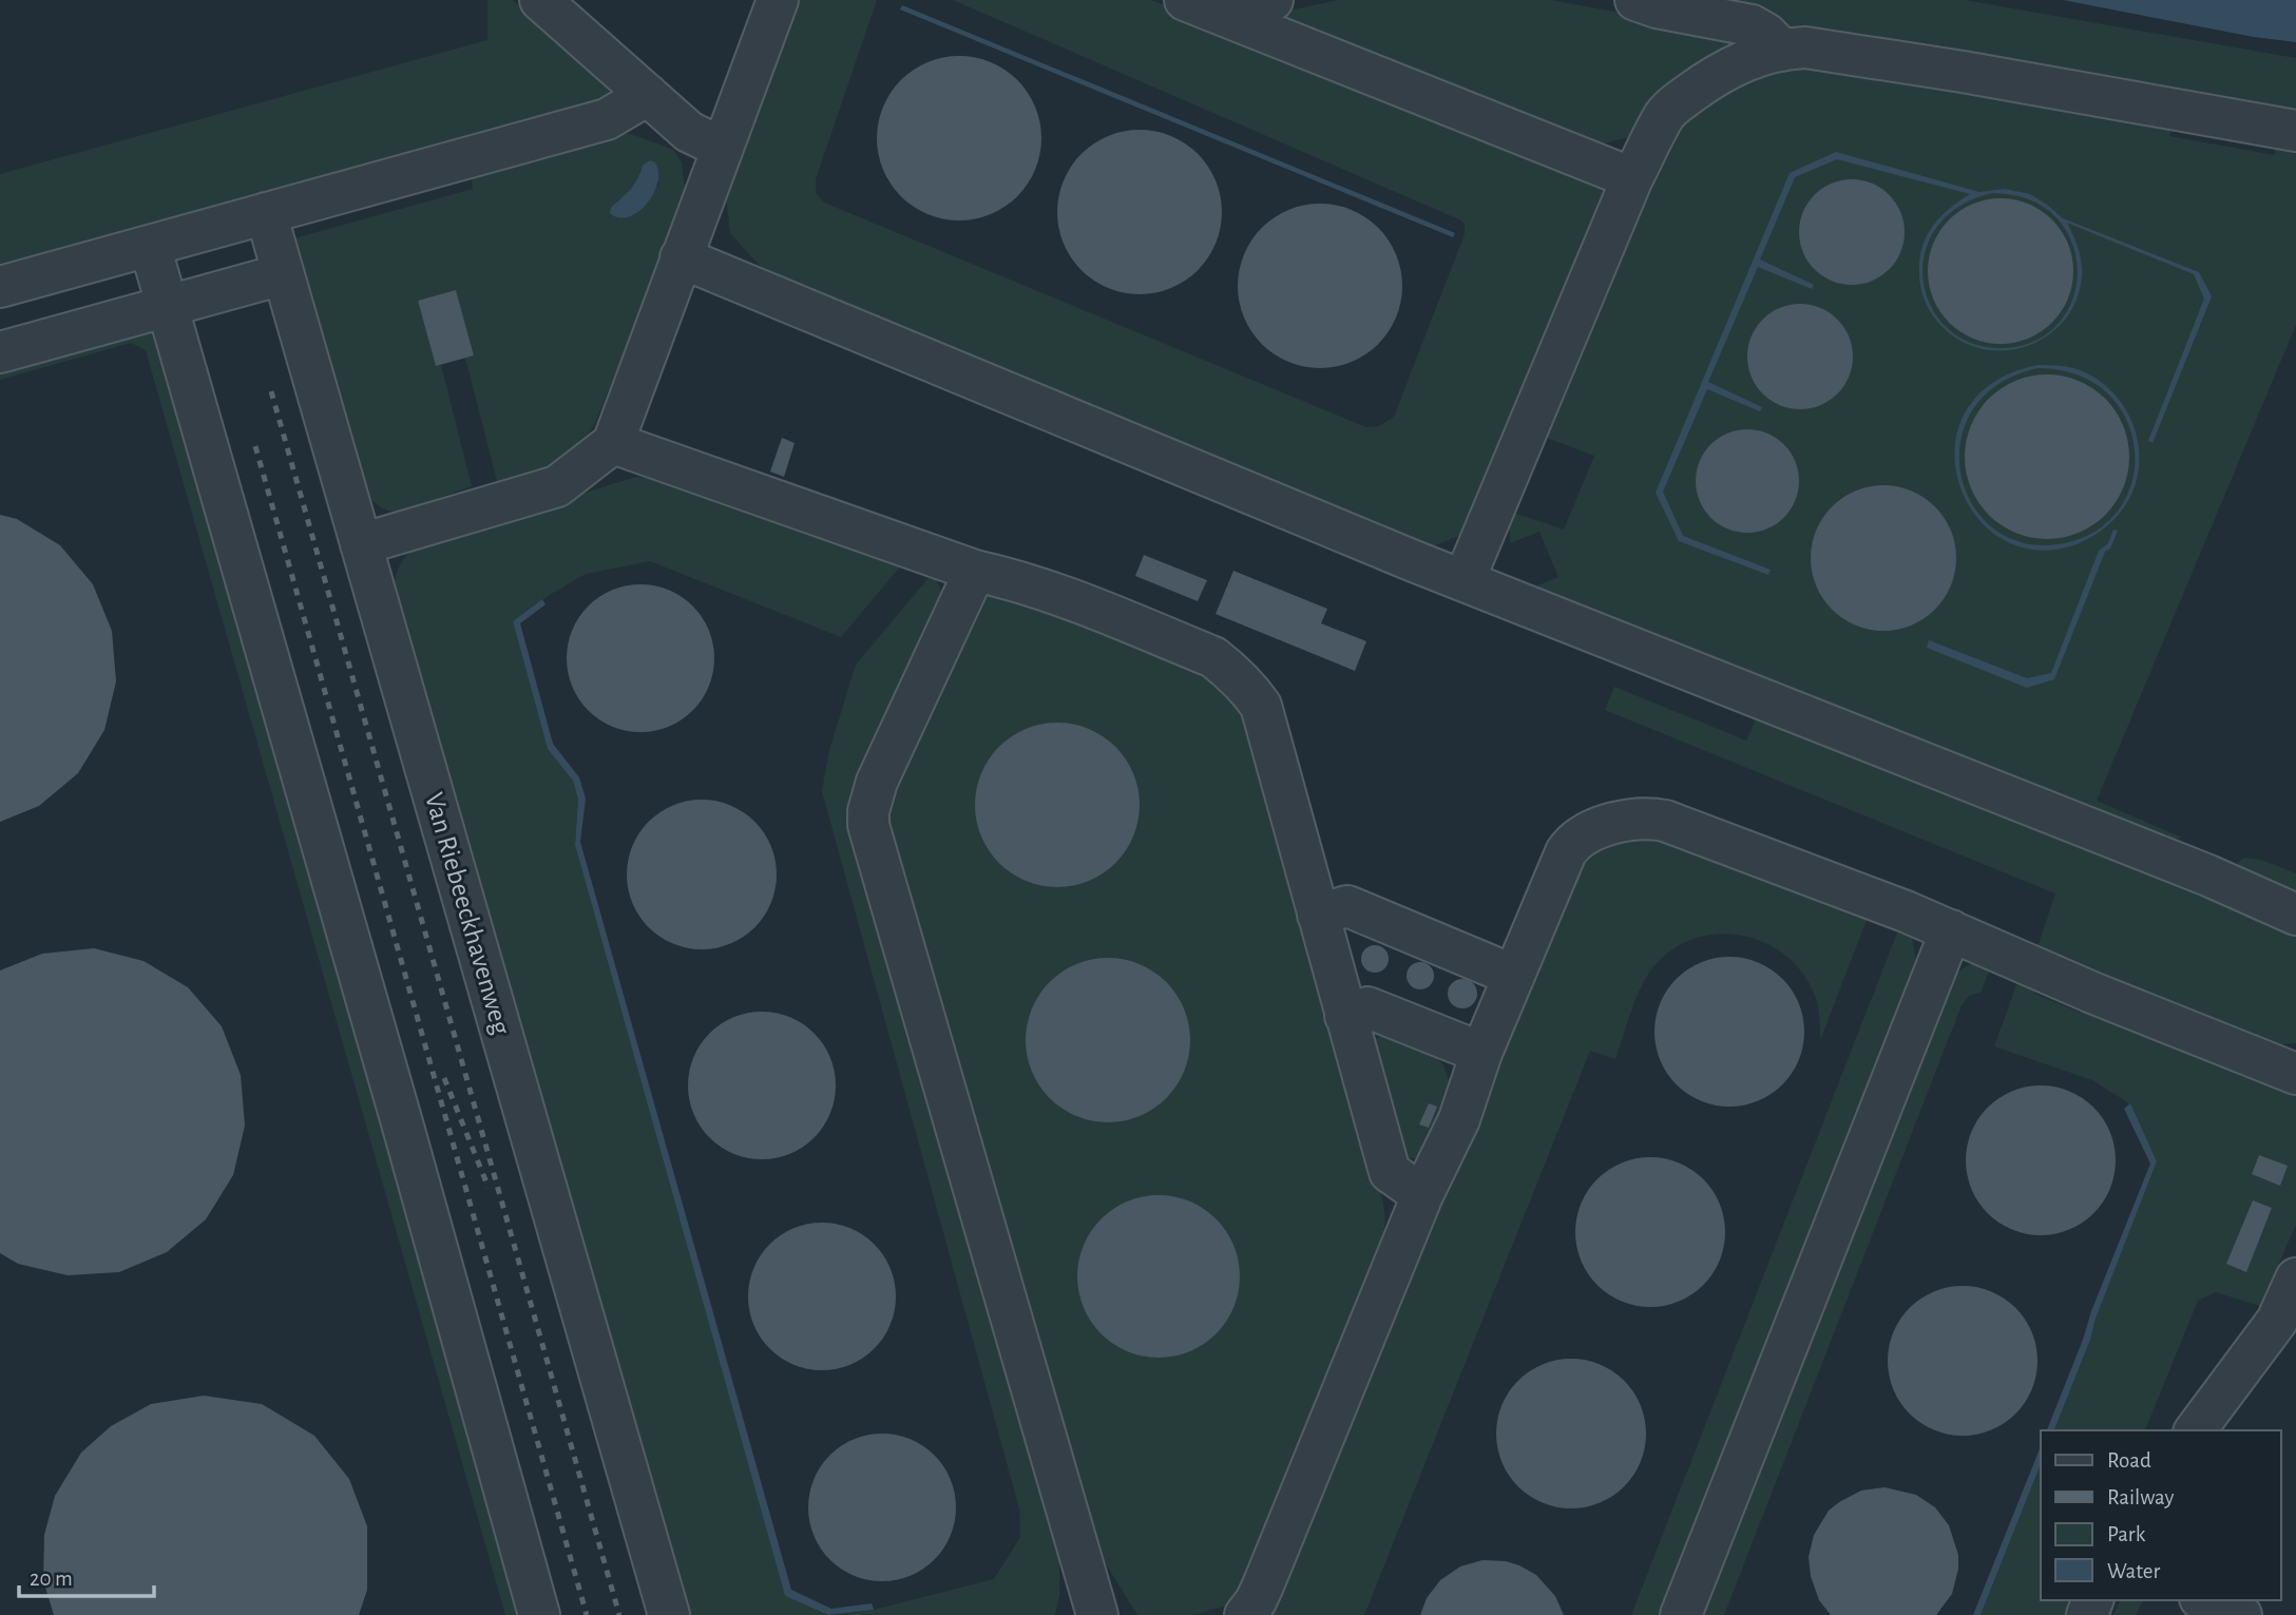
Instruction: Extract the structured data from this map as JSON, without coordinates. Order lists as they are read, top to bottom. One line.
{"streets":{"lane":["Van Riebeeckhavenweg"]},"legend":["Road","Railway","Park","Water"],"scale_bar":"20 m"}
